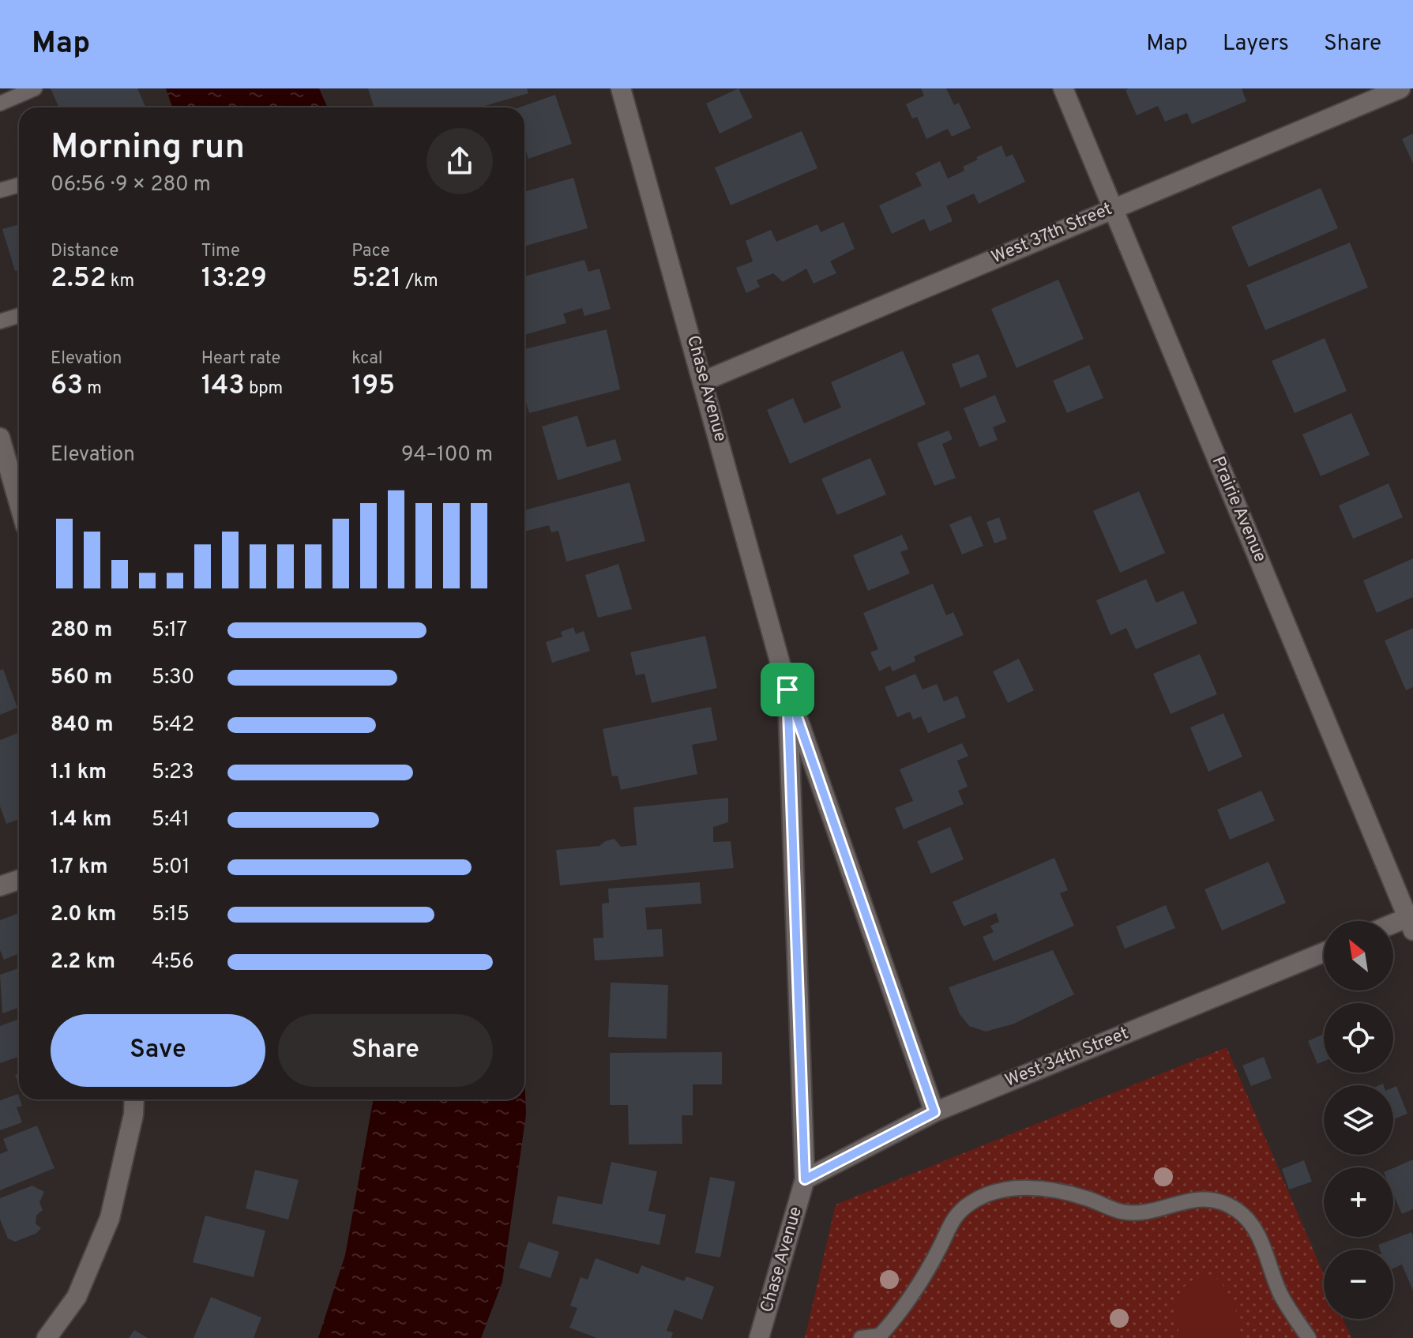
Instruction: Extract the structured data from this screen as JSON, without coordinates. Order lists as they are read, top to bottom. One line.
{"streets":{"street":["West 37th Street","Chase Avenue","Prairie Avenue","West 34th Street"]},"crossings":[["West 37th Street","Chase Avenue"],["West 37th Street","Prairie Avenue"],["Chase Avenue","West 34th Street"]],"north":"top left","page":{"header":"Map","nav":["Map","Layers","Share"],"heading":["Morning run","06:56 · 9 × 280 m"],"stats":[["Distance","2.52 km"],["Time","13:29"],["Pace","5:21 /km"],["Elevation","63 m"],["Heart rate","143 bpm"],["kcal","195"]],"chart":["Elevation","94–100 m"],"list":[{"name":"280 m","note":"5:17"},{"name":"560 m","note":"5:30"},{"name":"840 m","note":"5:42"},{"name":"1.1 km","note":"5:23"},{"name":"1.4 km","note":"5:41"},{"name":"1.7 km","note":"5:01"},{"name":"2.0 km","note":"5:15"},{"name":"2.2 km","note":"4:56"}],"map_buttons":["+","−"],"buttons":["Save","Share"]}}
